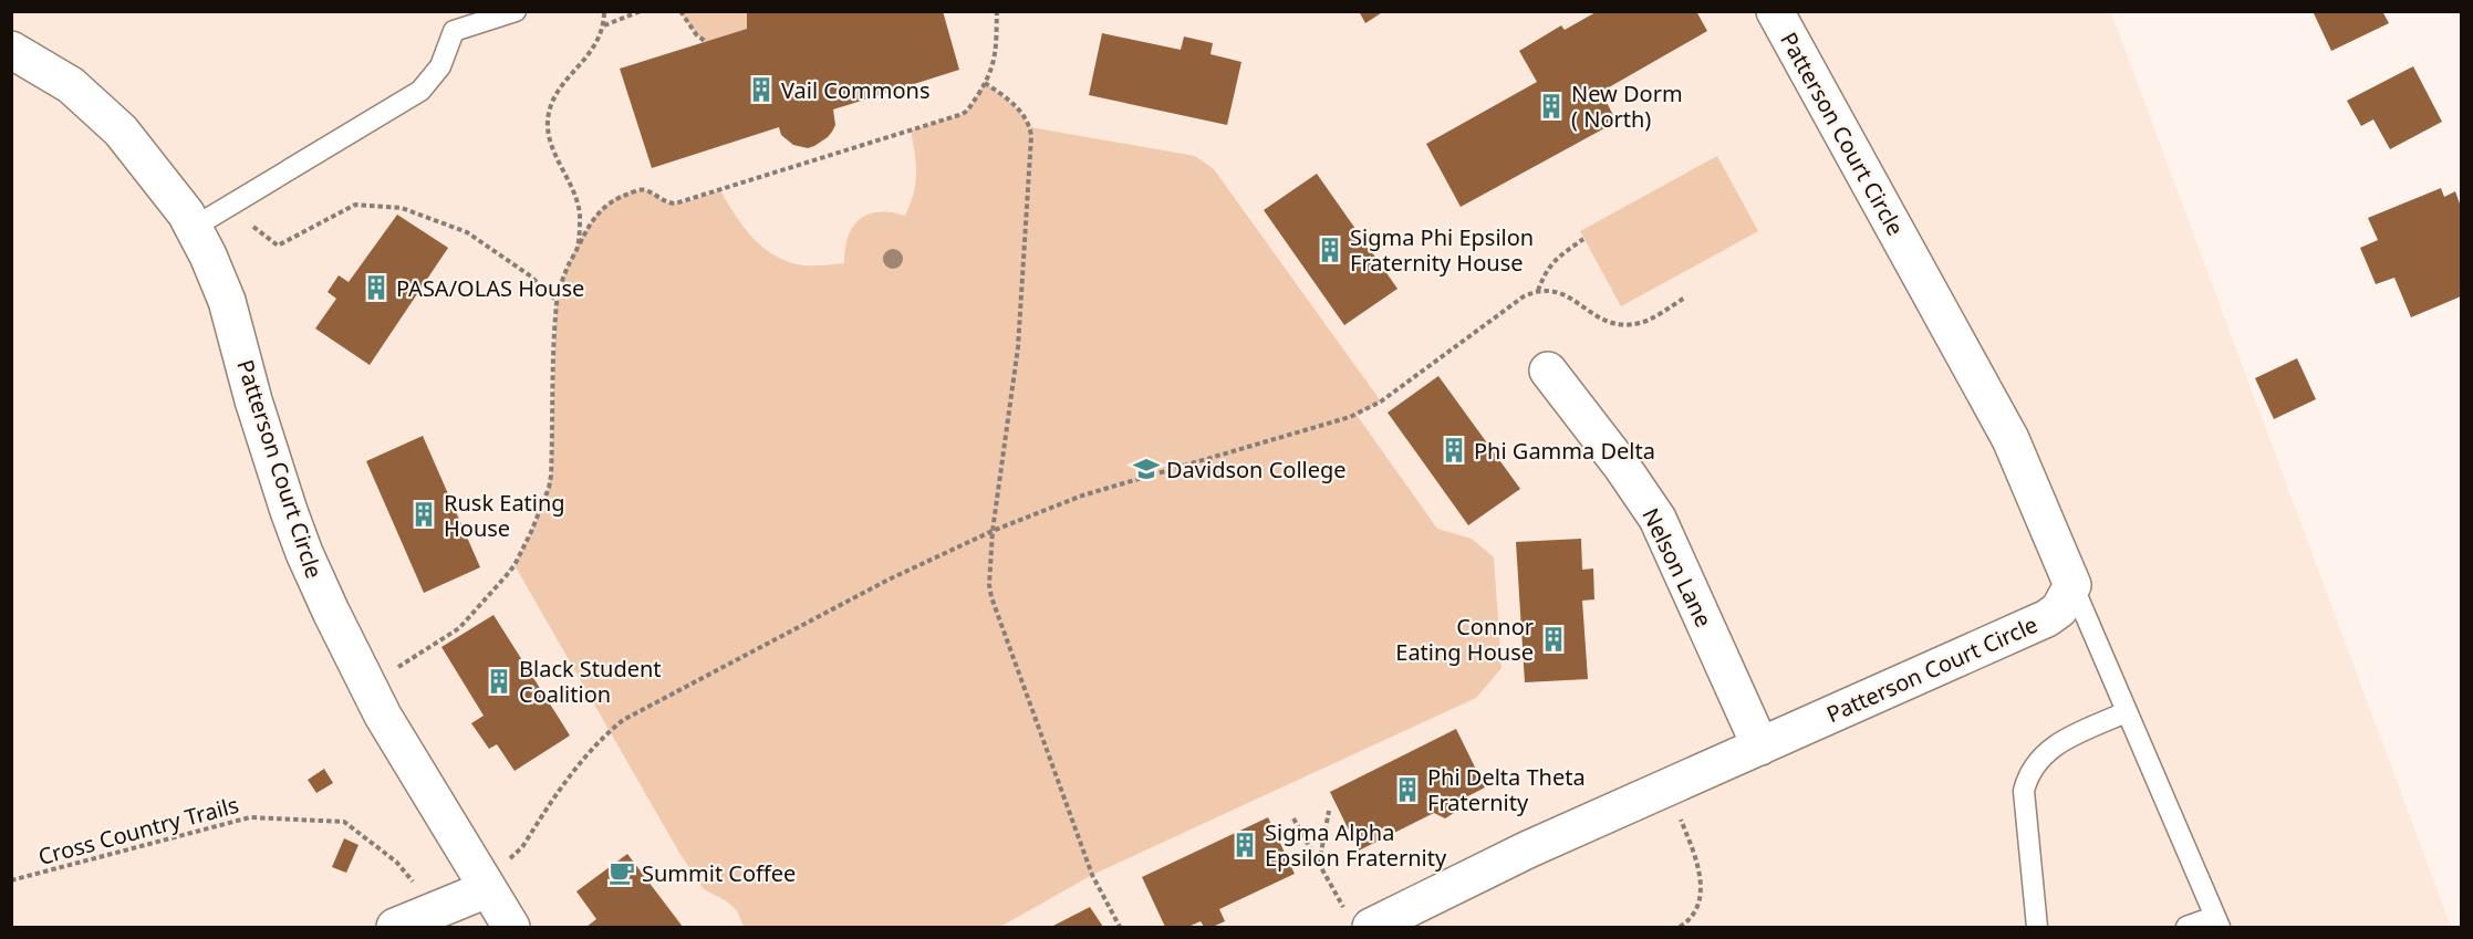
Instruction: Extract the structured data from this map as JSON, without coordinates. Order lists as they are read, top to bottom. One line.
{"streets":{"street":["Patterson Court Circle","Nelson Lane"],"path":["Cross Country Trails"]},"crossings":[["Patterson Court Circle","Nelson Lane"]],"places":{"building":["Vail Commons","New Dorm ( North)","Sigma Phi Epsilon Fraternity House","PASA/OLAS House","Phi Gamma Delta","Rusk Eating House","Connor Eating House","Black Student Coalition","Phi Delta Theta Fraternity","Sigma Alpha Epsilon Fraternity"],"school or university":["Davidson College"],"cafe":["Summit Coffee"]}}
